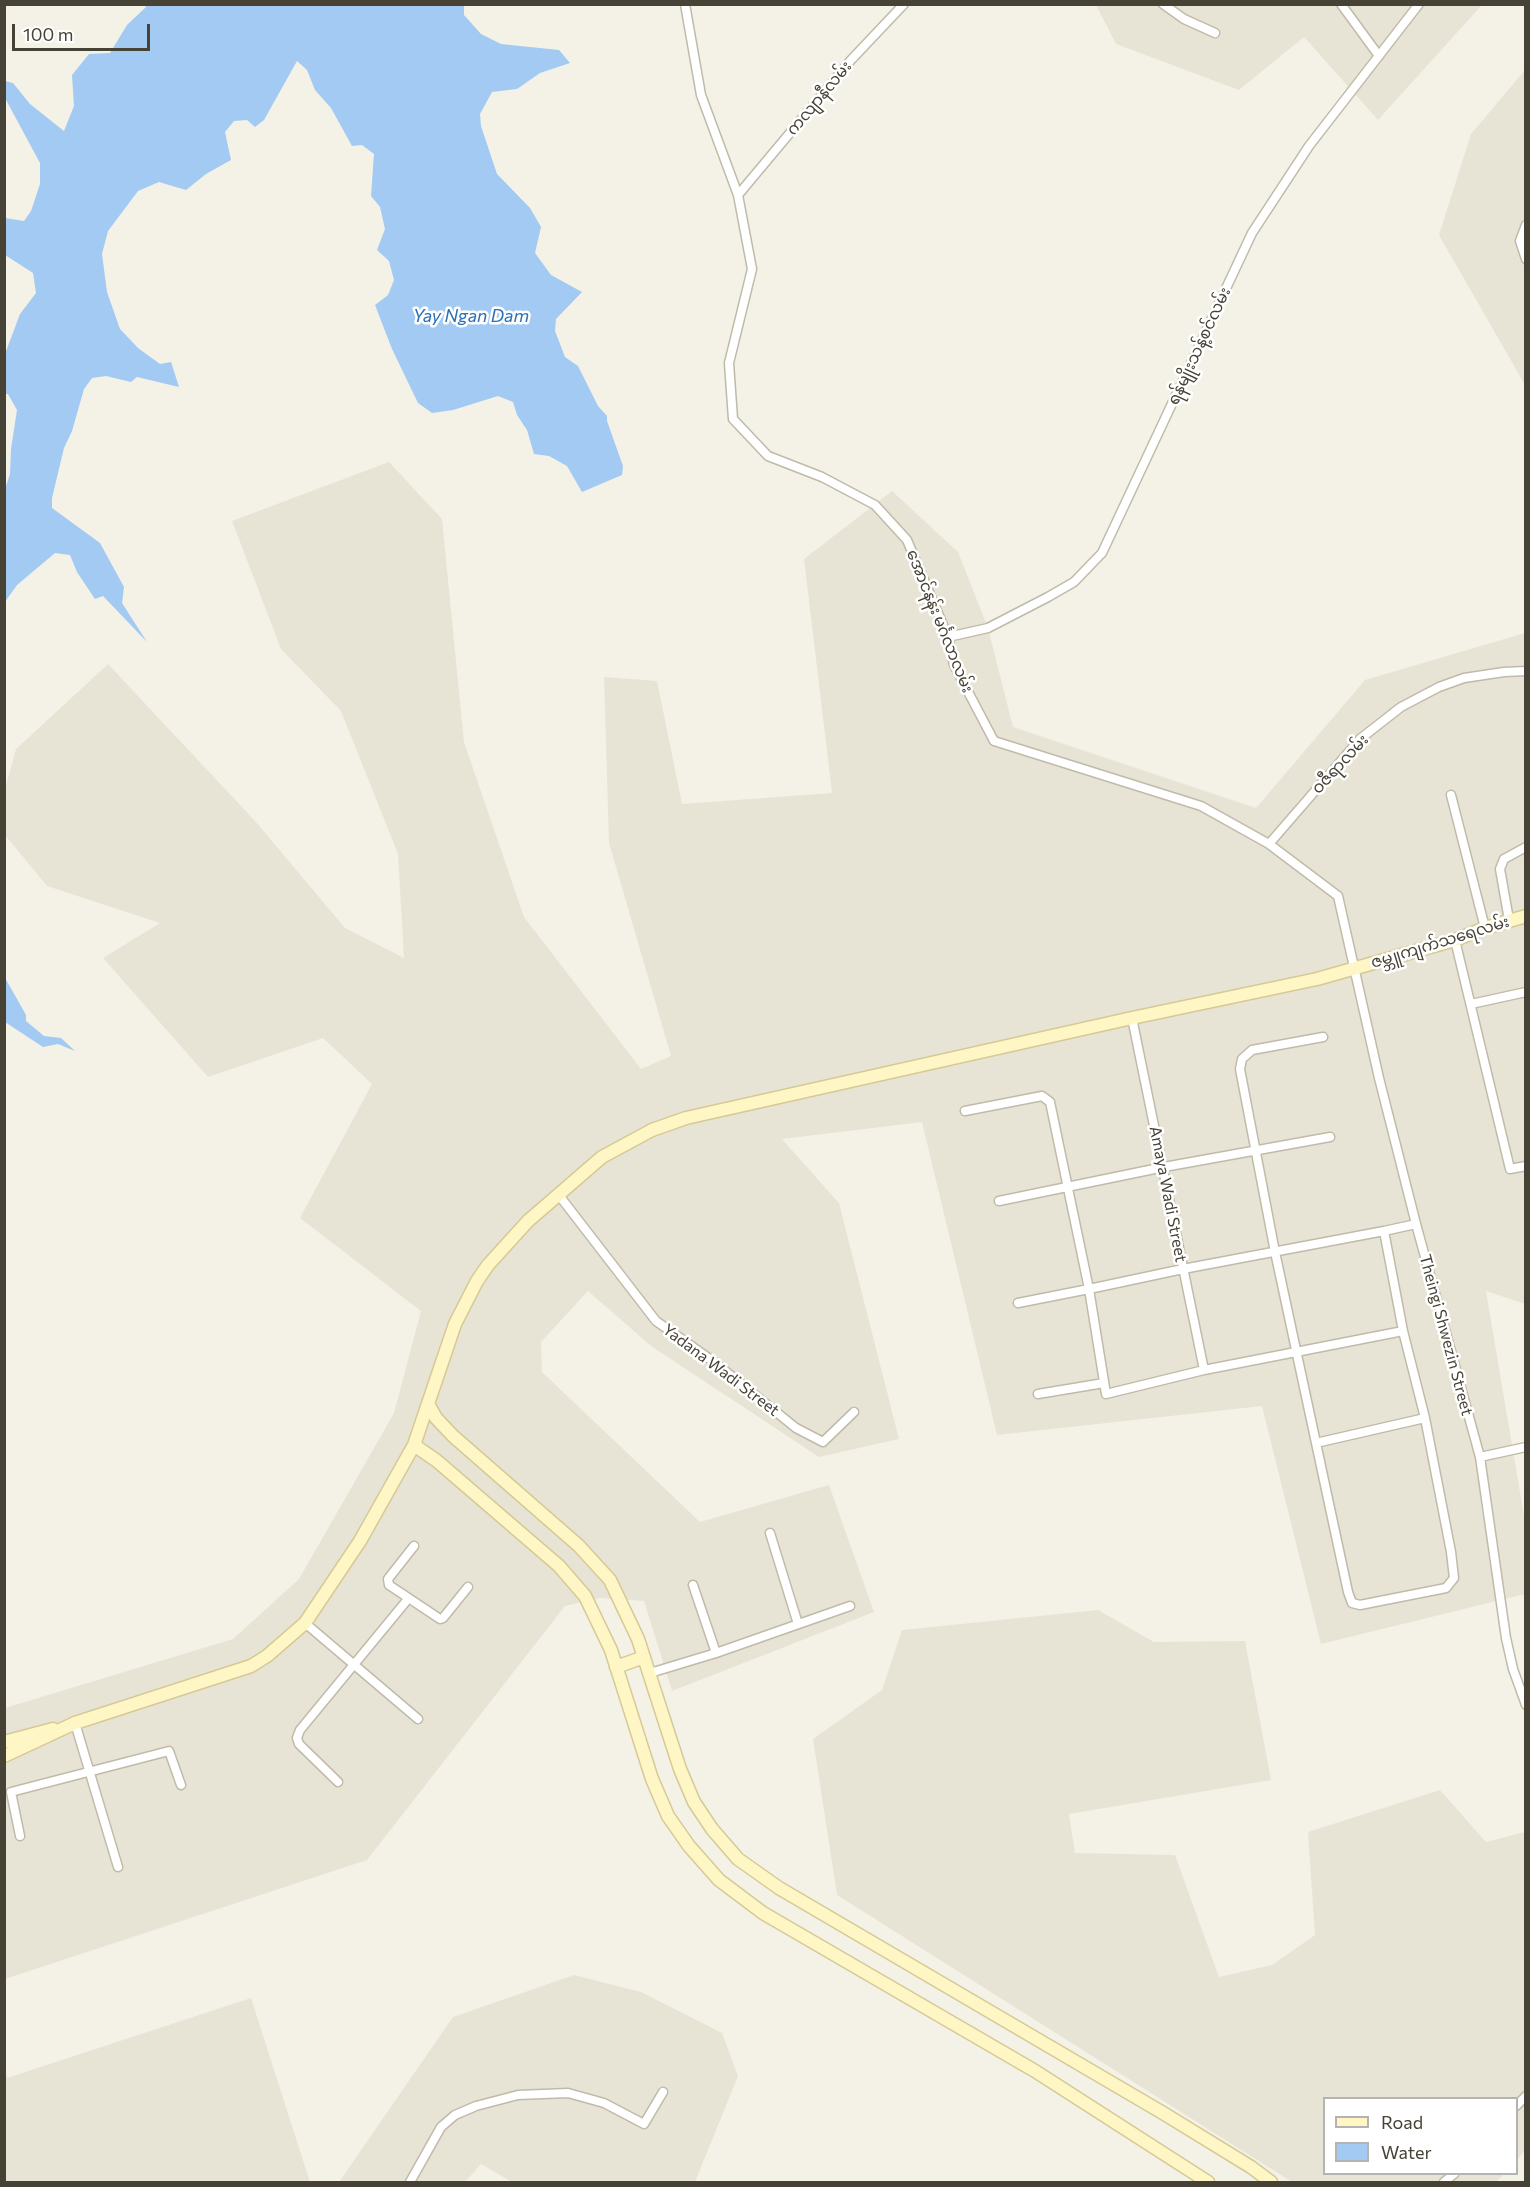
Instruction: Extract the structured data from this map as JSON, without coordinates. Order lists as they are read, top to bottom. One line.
{"streets":{"street":["ကလျာနီလမ်း","ရန်မျိုးသန့်စင်လမ်း","အောင်နန်း မင်္ဂလာလမ်း","ဝဇီရာလမ်း","ဇမ္ဘူကျက်သရေလမ်း","Amaya Wadi Street","Theingi Shwezin Street","Yadana Wadi Street"]},"crossings":[["ကလျာနီလမ်း","အောင်နန်း မင်္ဂလာလမ်း"],["ရန်မျိုးသန့်စင်လမ်း","အောင်နန်း မင်္ဂလာလမ်း"],["အောင်နန်း မင်္ဂလာလမ်း","ဝဇီရာလမ်း"],["အောင်နန်း မင်္ဂလာလမ်း","ဇမ္ဘူကျက်သရေလမ်း"],["အောင်နန်း မင်္ဂလာလမ်း","Theingi Shwezin Street"],["ဇမ္ဘူကျက်သရေလမ်း","Amaya Wadi Street"],["ဇမ္ဘူကျက်သရေလမ်း","Theingi Shwezin Street"],["ဇမ္ဘူကျက်သရေလမ်း","Yadana Wadi Street"]],"water":["Yay Ngan Dam"],"legend":["Road","Water"],"scale_bar":"100 m"}
